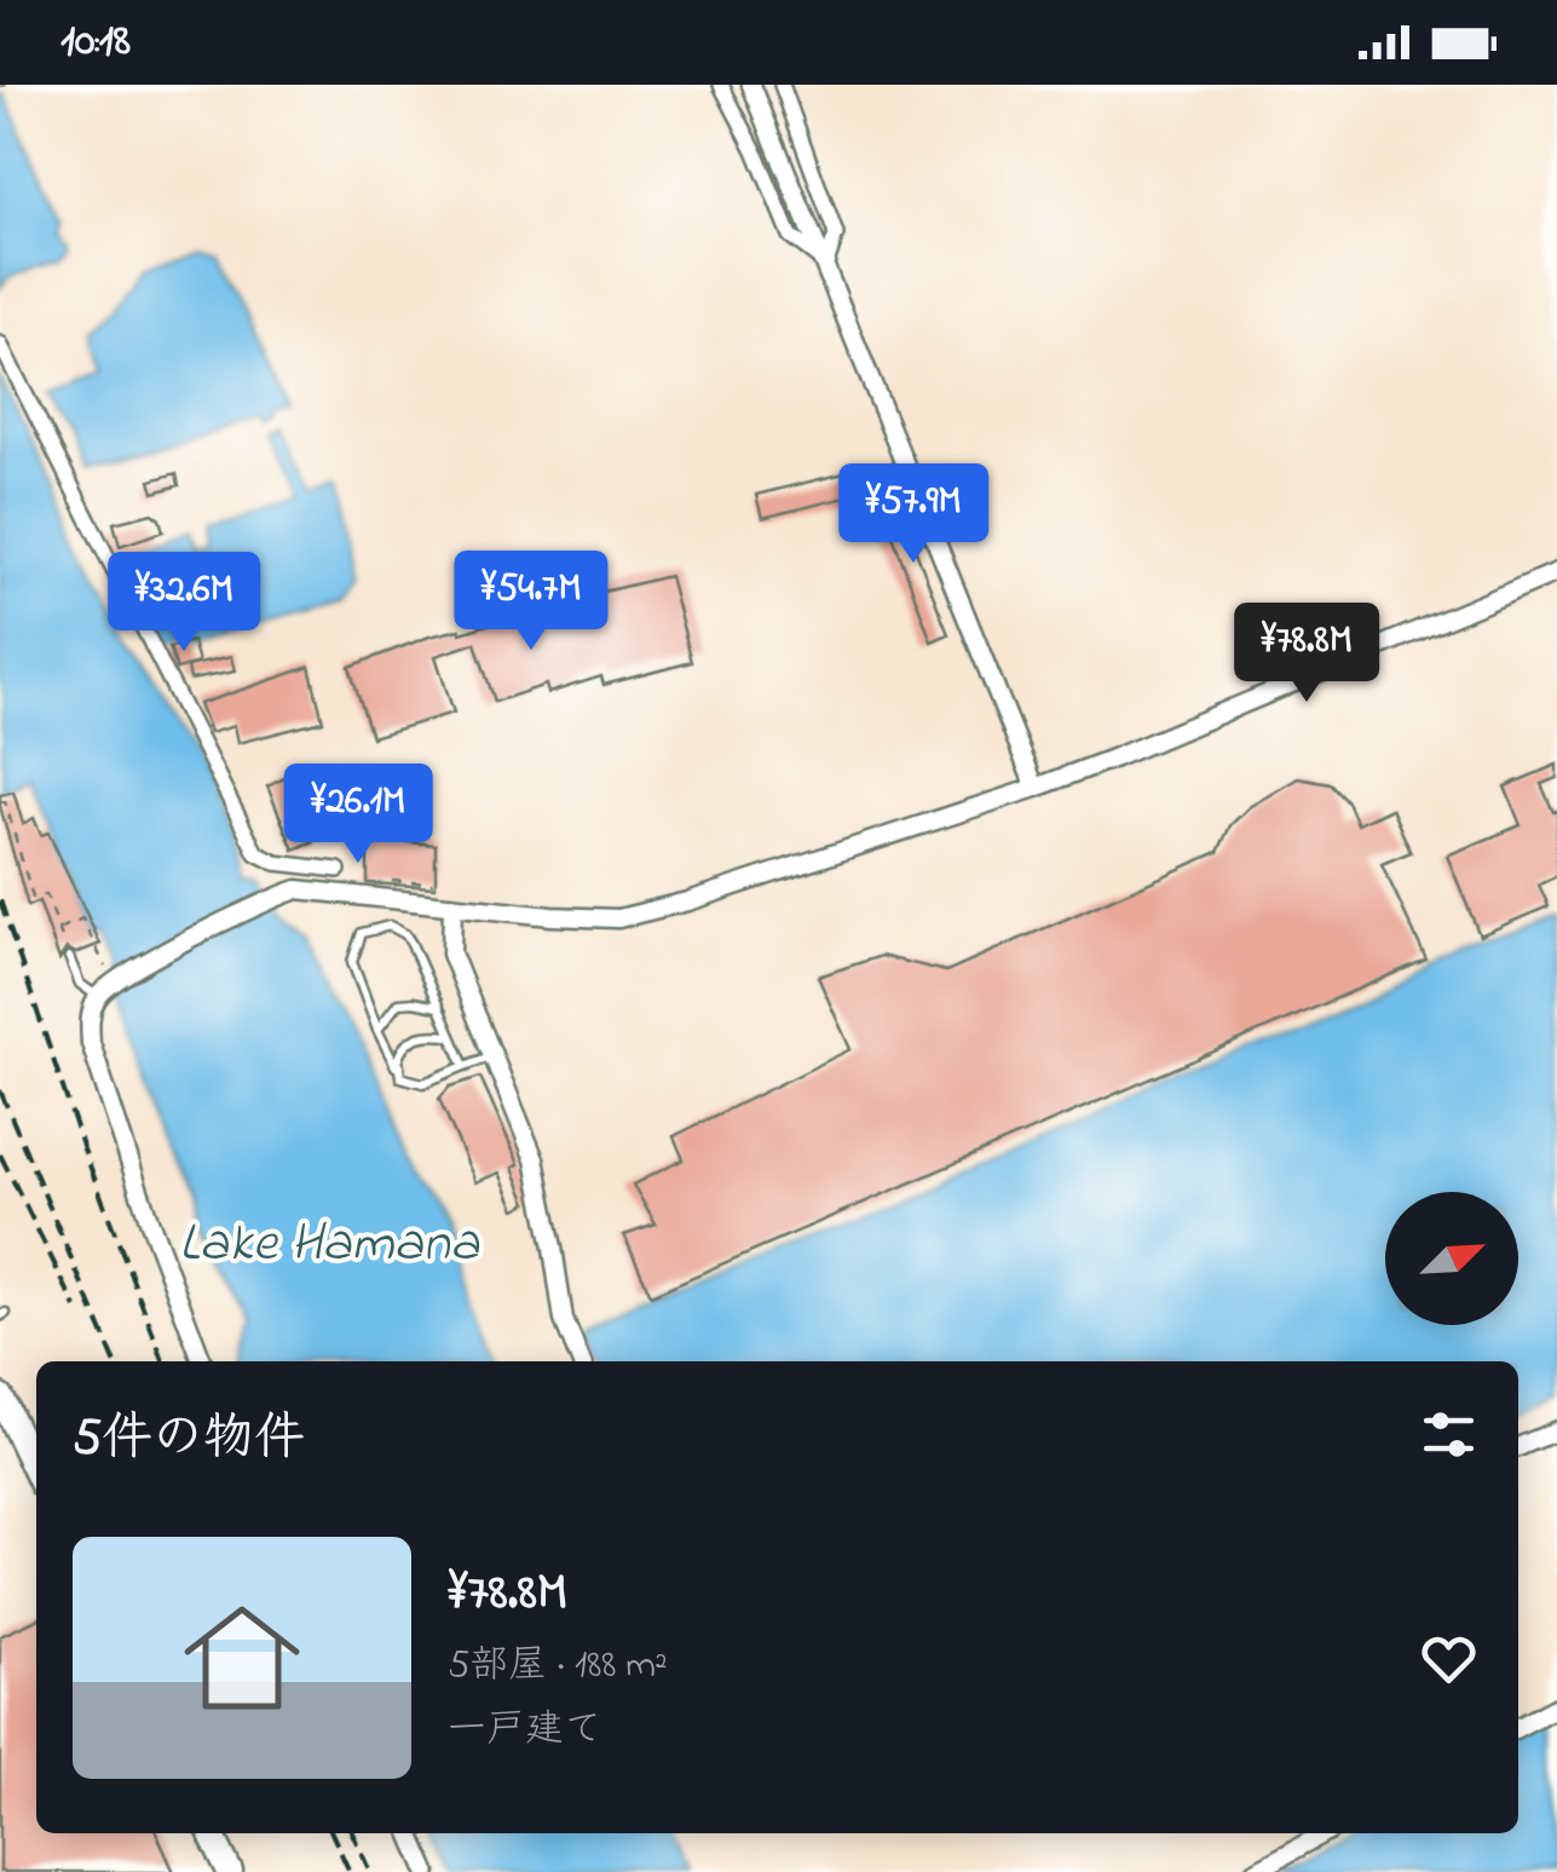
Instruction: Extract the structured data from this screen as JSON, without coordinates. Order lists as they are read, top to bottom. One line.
{"water":["Lake Hamana"],"north":"top right","page":{"status":"10:18","price":["¥57.9M","¥54.7M","¥32.6M","¥78.8M","¥26.1M"],"heading":"5件の物件","list":[{"name":"¥78.8M","note":"5部屋 · 188 m² · 一戸建て"}]}}
